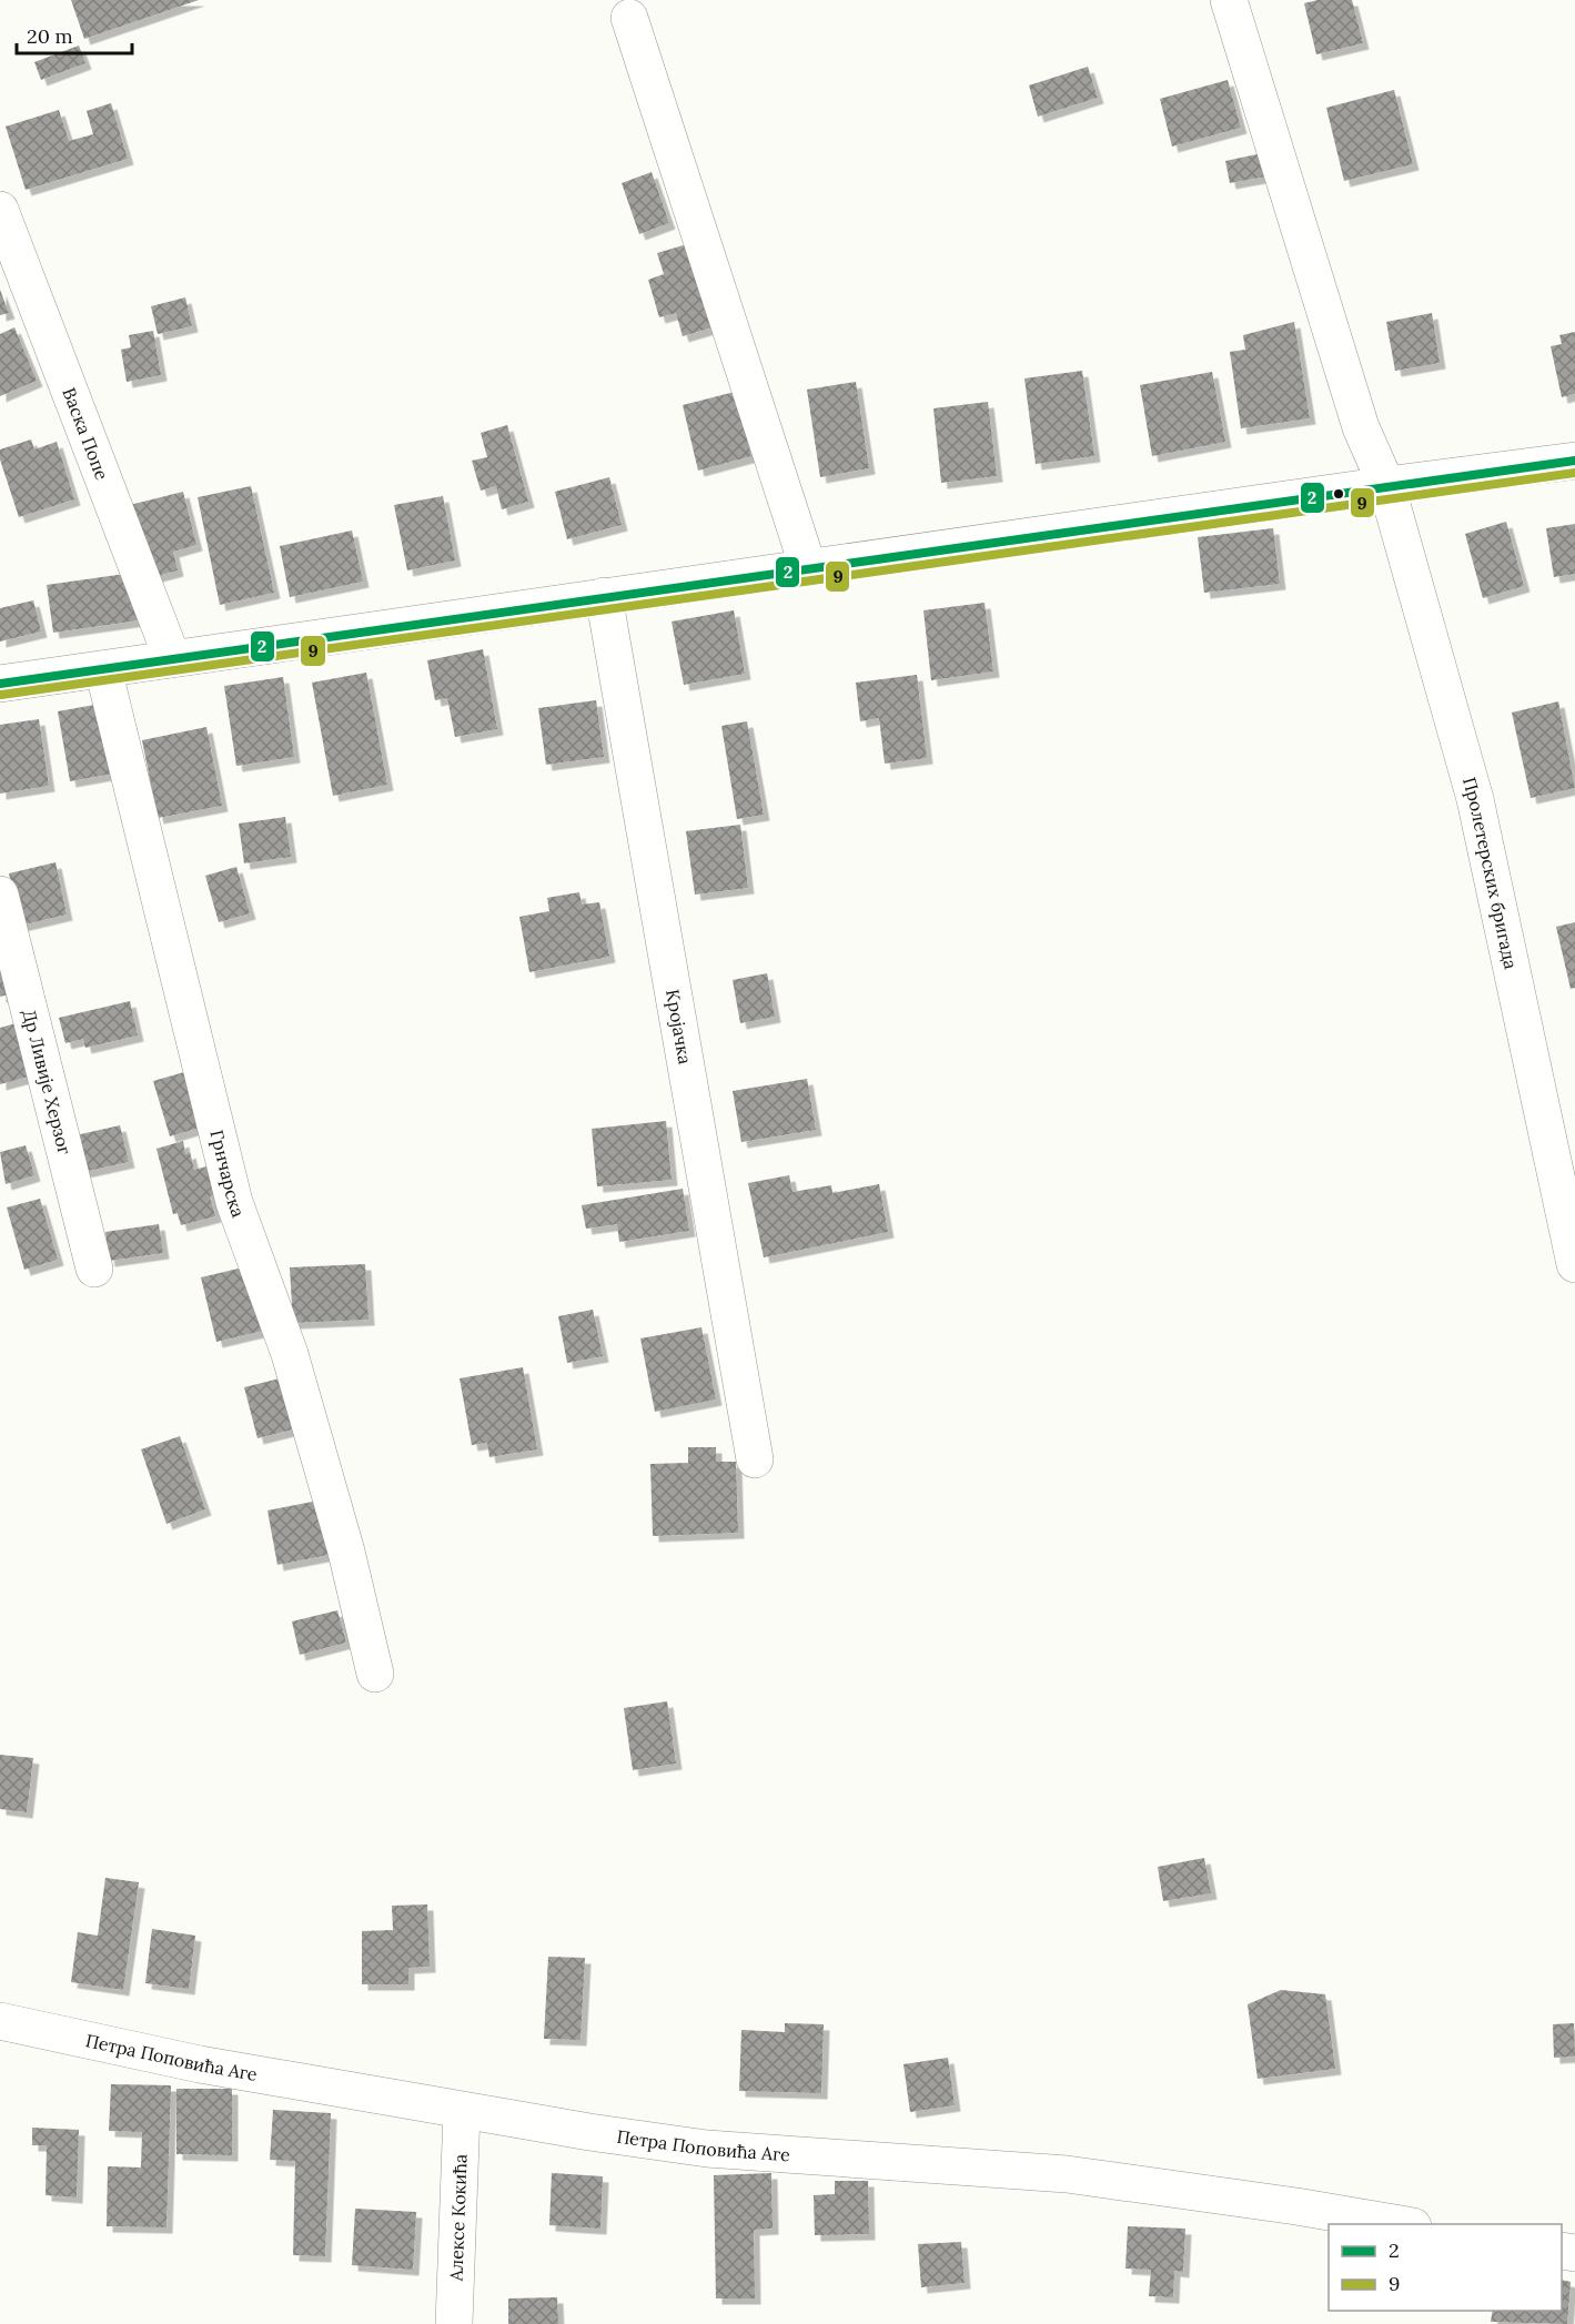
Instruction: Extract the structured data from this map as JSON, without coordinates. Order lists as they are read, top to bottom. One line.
{"streets":{"street":["Васка Попе","Пролетерских бригада","Кројачка","Др Ливије Херзог","Грнчарска","Петра Поповића Аге","Алексе Кокића"]},"crossings":[["Петра Поповића Аге","Алексе Кокића"]],"lines":["transit line 2","transit line 9"],"legend":["2","9"],"scale_bar":"20 m"}
